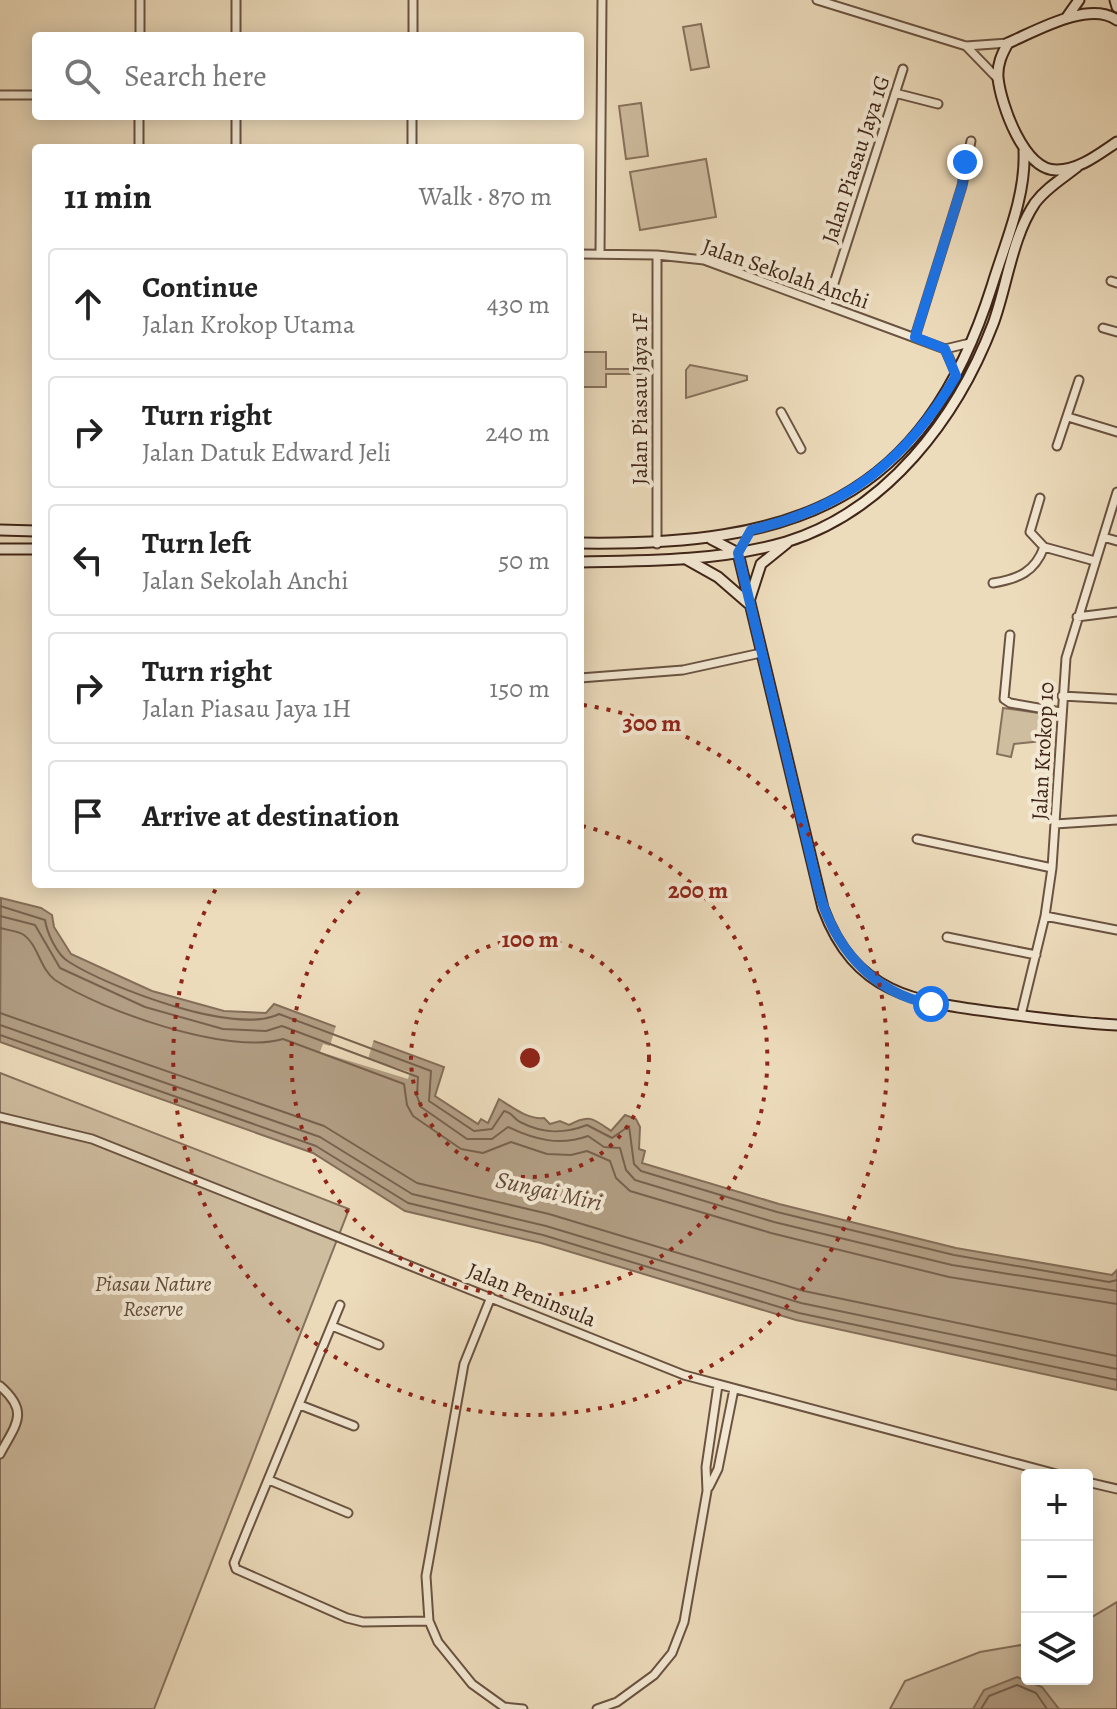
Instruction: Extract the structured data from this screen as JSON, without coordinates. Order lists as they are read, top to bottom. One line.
{"streets":{"street":["Jalan Piasau Jaya 1G","Jalan Sekolah Anchi","Jalan Piasau Jaya 1F","Jalan Krokop 10","Jalan Peninsula"]},"crossings":[["Jalan Piasau Jaya 1G","Jalan Sekolah Anchi"],["Jalan Sekolah Anchi","Jalan Piasau Jaya 1F"]],"water":["Sungai Miri"],"parks":["Piasau Nature Reserve"],"page":{"search":"Search here","heading":["11 min","Walk · 870 m"],"list":[["Continue","Jalan Krokop Utama","430 m"],["Turn right","Jalan Datuk Edward Jeli","240 m"],["Turn left","Jalan Sekolah Anchi","50 m"],["Turn right","Jalan Piasau Jaya 1H","150 m"],"Arrive at destination"],"map_buttons":["+","−"]},"rings":["300 m","200 m","100 m"]}
